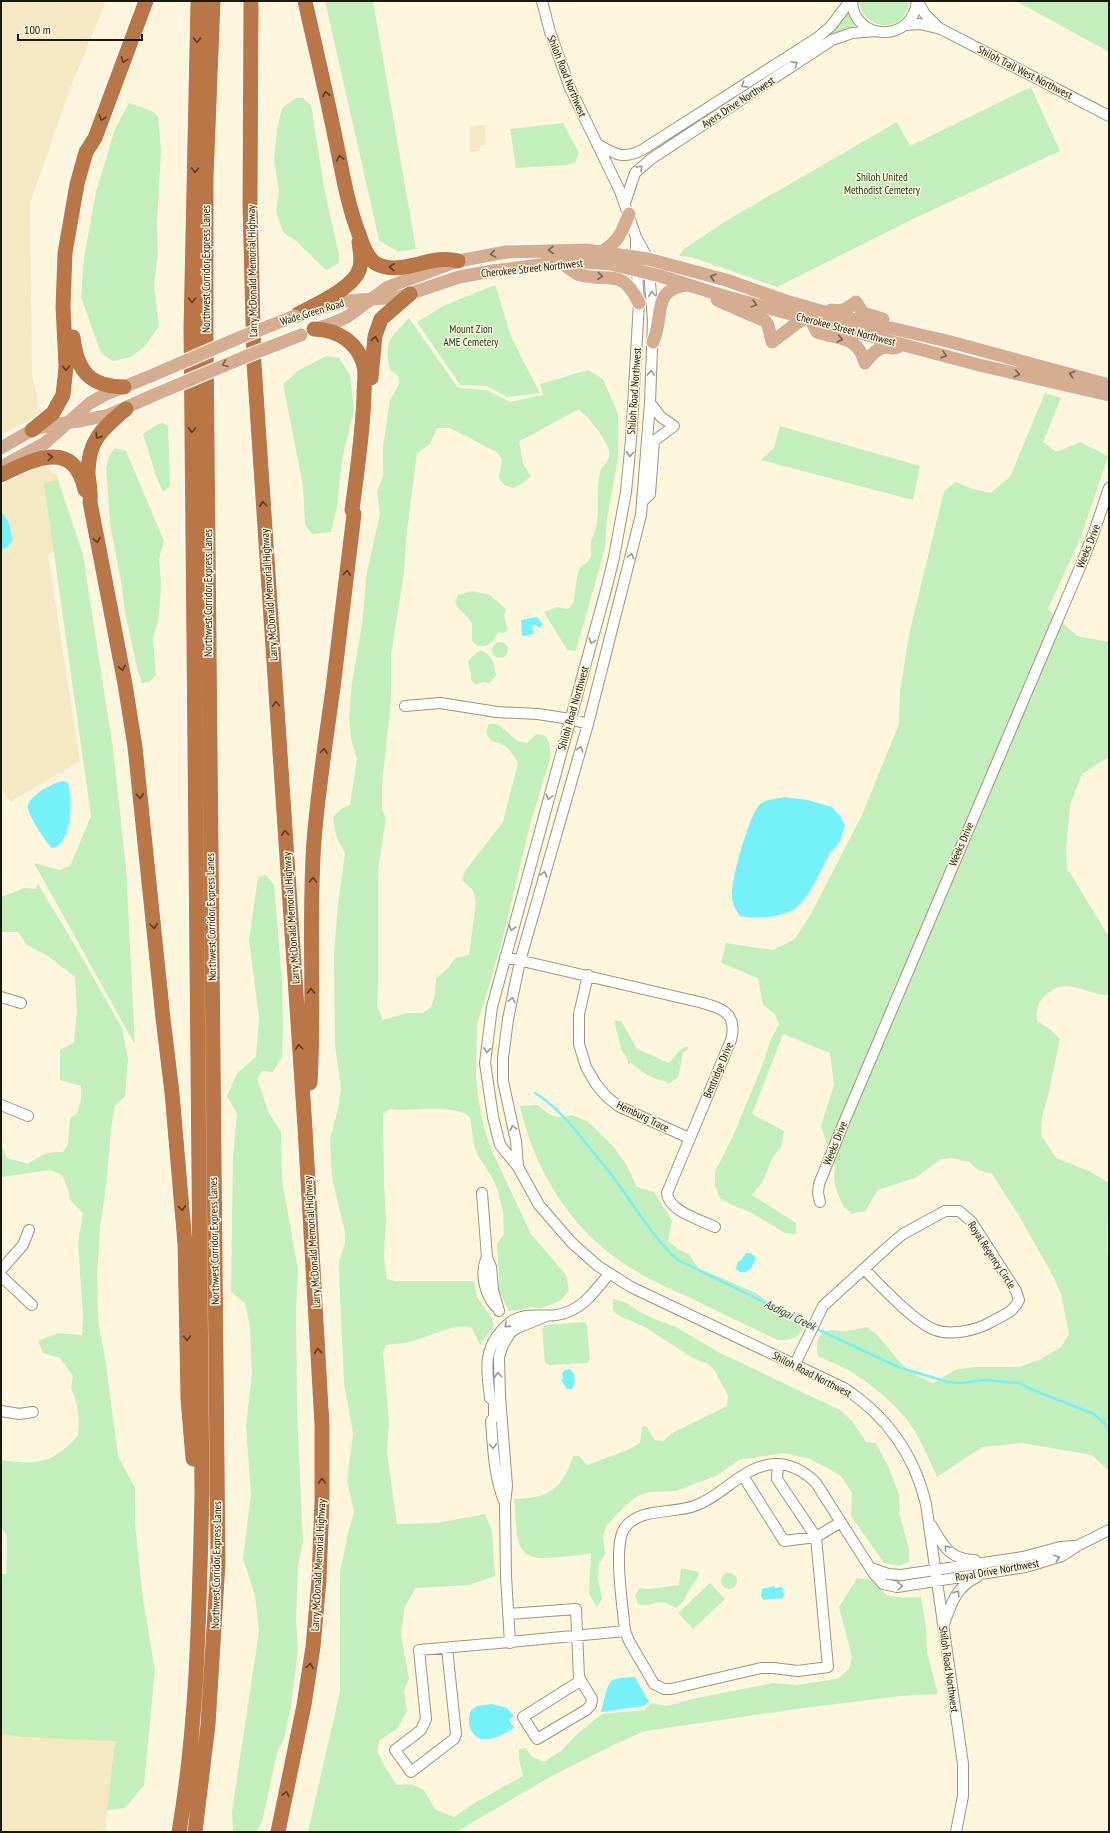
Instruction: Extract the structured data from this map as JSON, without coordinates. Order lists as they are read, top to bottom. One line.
{"streets":{"highway":["Northwest Corridor Express Lanes","Larry McDonald Memorial Highway"],"main road":["Cherokee Street Northwest","Wade Green Road"],"street":["Shiloh Trail West Northwest","Shiloh Road Northwest","Ayers Drive Northwest","Weeks Drive","Bentridge Drive","Hemburg Trace","Royal Regency Circle","Royal Drive Northwest"]},"crossings":[["Shiloh Trail West Northwest","Ayers Drive Northwest"],["Shiloh Road Northwest","Ayers Drive Northwest"],["Shiloh Road Northwest","Cherokee Street Northwest"],["Shiloh Road Northwest","Bentridge Drive"],["Shiloh Road Northwest","Royal Regency Circle"],["Shiloh Road Northwest","Royal Drive Northwest"],["Cherokee Street Northwest","Wade Green Road"],["Bentridge Drive","Hemburg Trace"]],"water":["Asdigai Creek"],"parks":["Shiloh United Methodist Cemetery","Mount Zion AME Cemetery"],"scale_bar":"100 m"}
